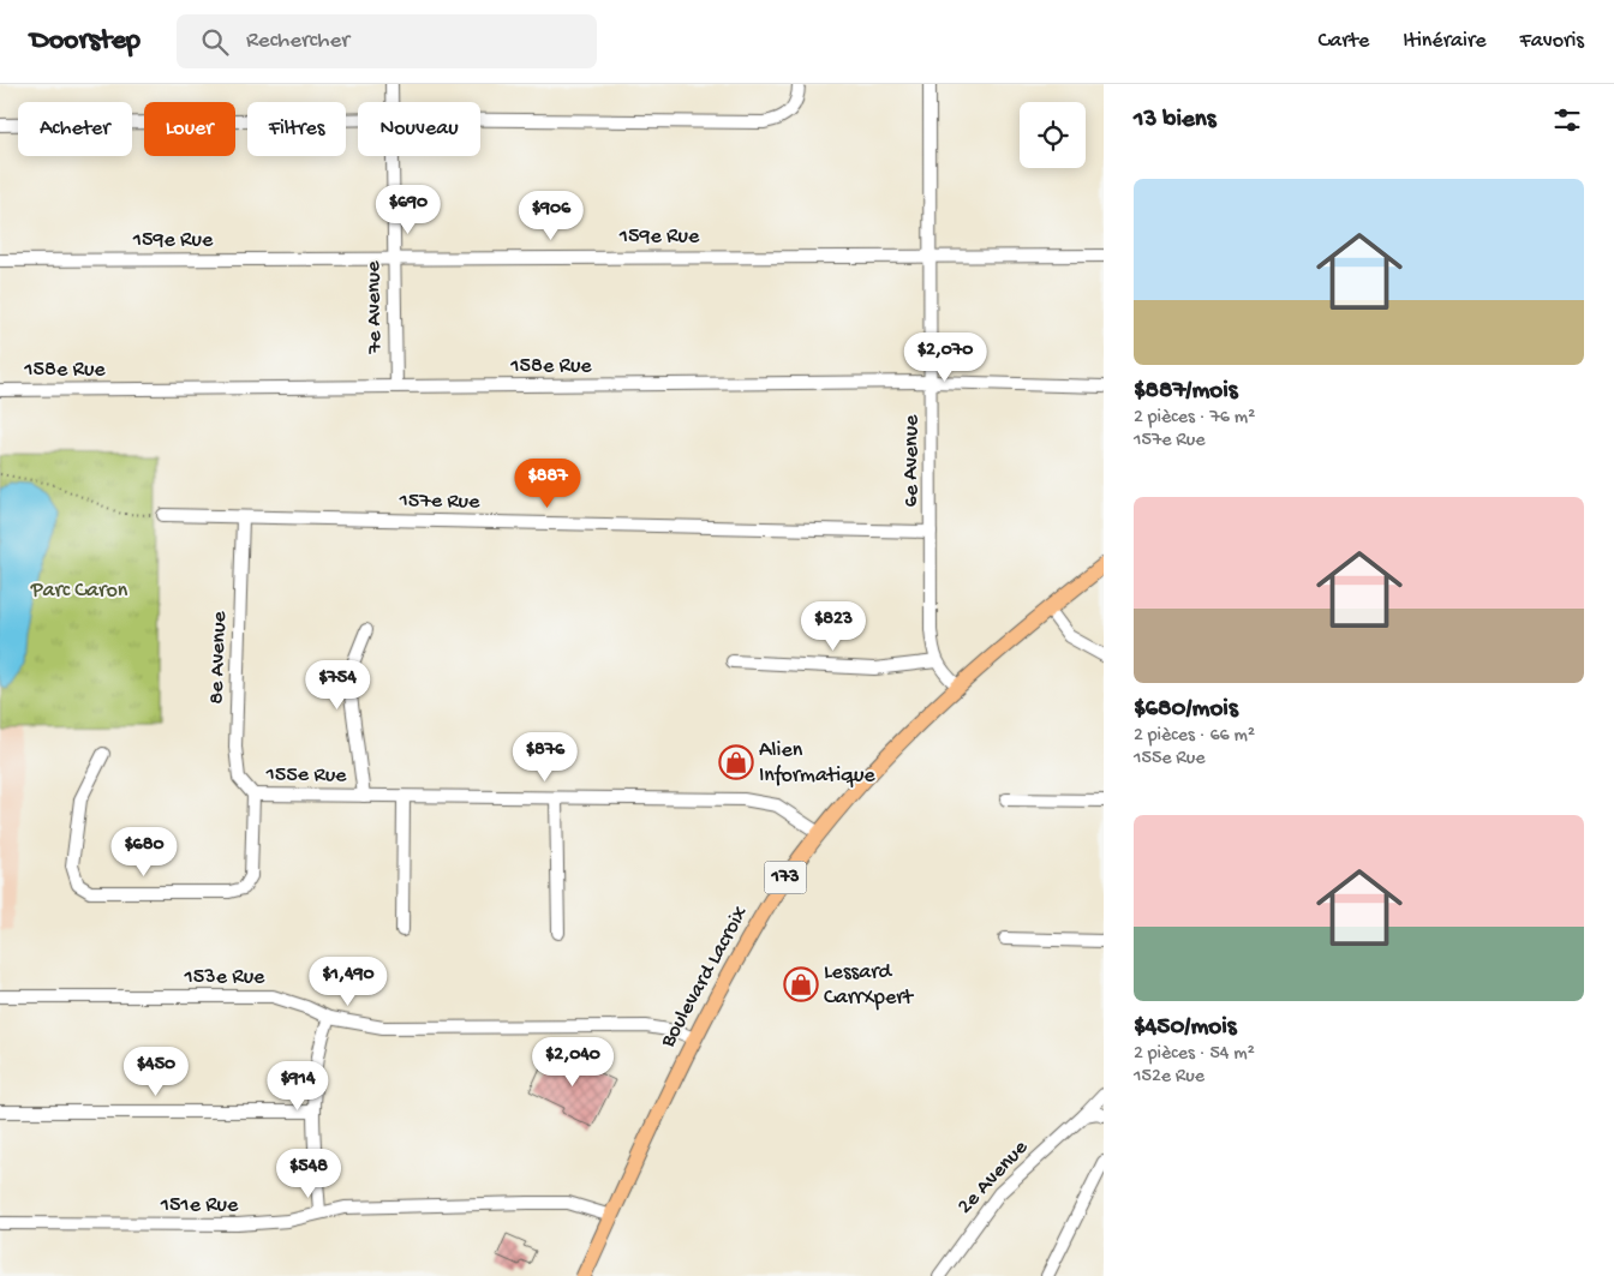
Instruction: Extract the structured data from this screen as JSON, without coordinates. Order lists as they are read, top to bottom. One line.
{"streets":{"main road":["173","Boulevard Lacroix"],"street":["159e Rue","7e Avenue","158e Rue","6e Avenue","157e Rue","8e Avenue","155e Rue","153e Rue","2e Avenue","151e Rue"]},"crossings":[["159e Rue","7e Avenue"],["159e Rue","6e Avenue"],["7e Avenue","158e Rue"],["158e Rue","6e Avenue"],["6e Avenue","157e Rue"],["6e Avenue","Boulevard Lacroix"],["157e Rue","8e Avenue"],["8e Avenue","155e Rue"],["155e Rue","Boulevard Lacroix"],["153e Rue","Boulevard Lacroix"],["Boulevard Lacroix","151e Rue"]],"parks":["Parc Caron"],"places":{"shop":["Alien Informatique","Lessard CarrXpert"]},"page":{"header":"Doorstep","search":"Rechercher","nav":["Carte","Itinéraire","Favoris"],"heading":"13 biens","chip":["Acheter","Louer","Filtres","Nouveau"],"list":[{"name":"$887/mois","note":"2 pièces · 76 m² · 157e Rue"},{"name":"$680/mois","note":"2 pièces · 66 m² · 155e Rue"},{"name":"$450/mois","note":"2 pièces · 54 m² · 152e Rue"}],"price":["$690","$906","$2,070","$887","$823","$754","$876","$680","$1,490","$2,040","$450","$914","$548"]}}
